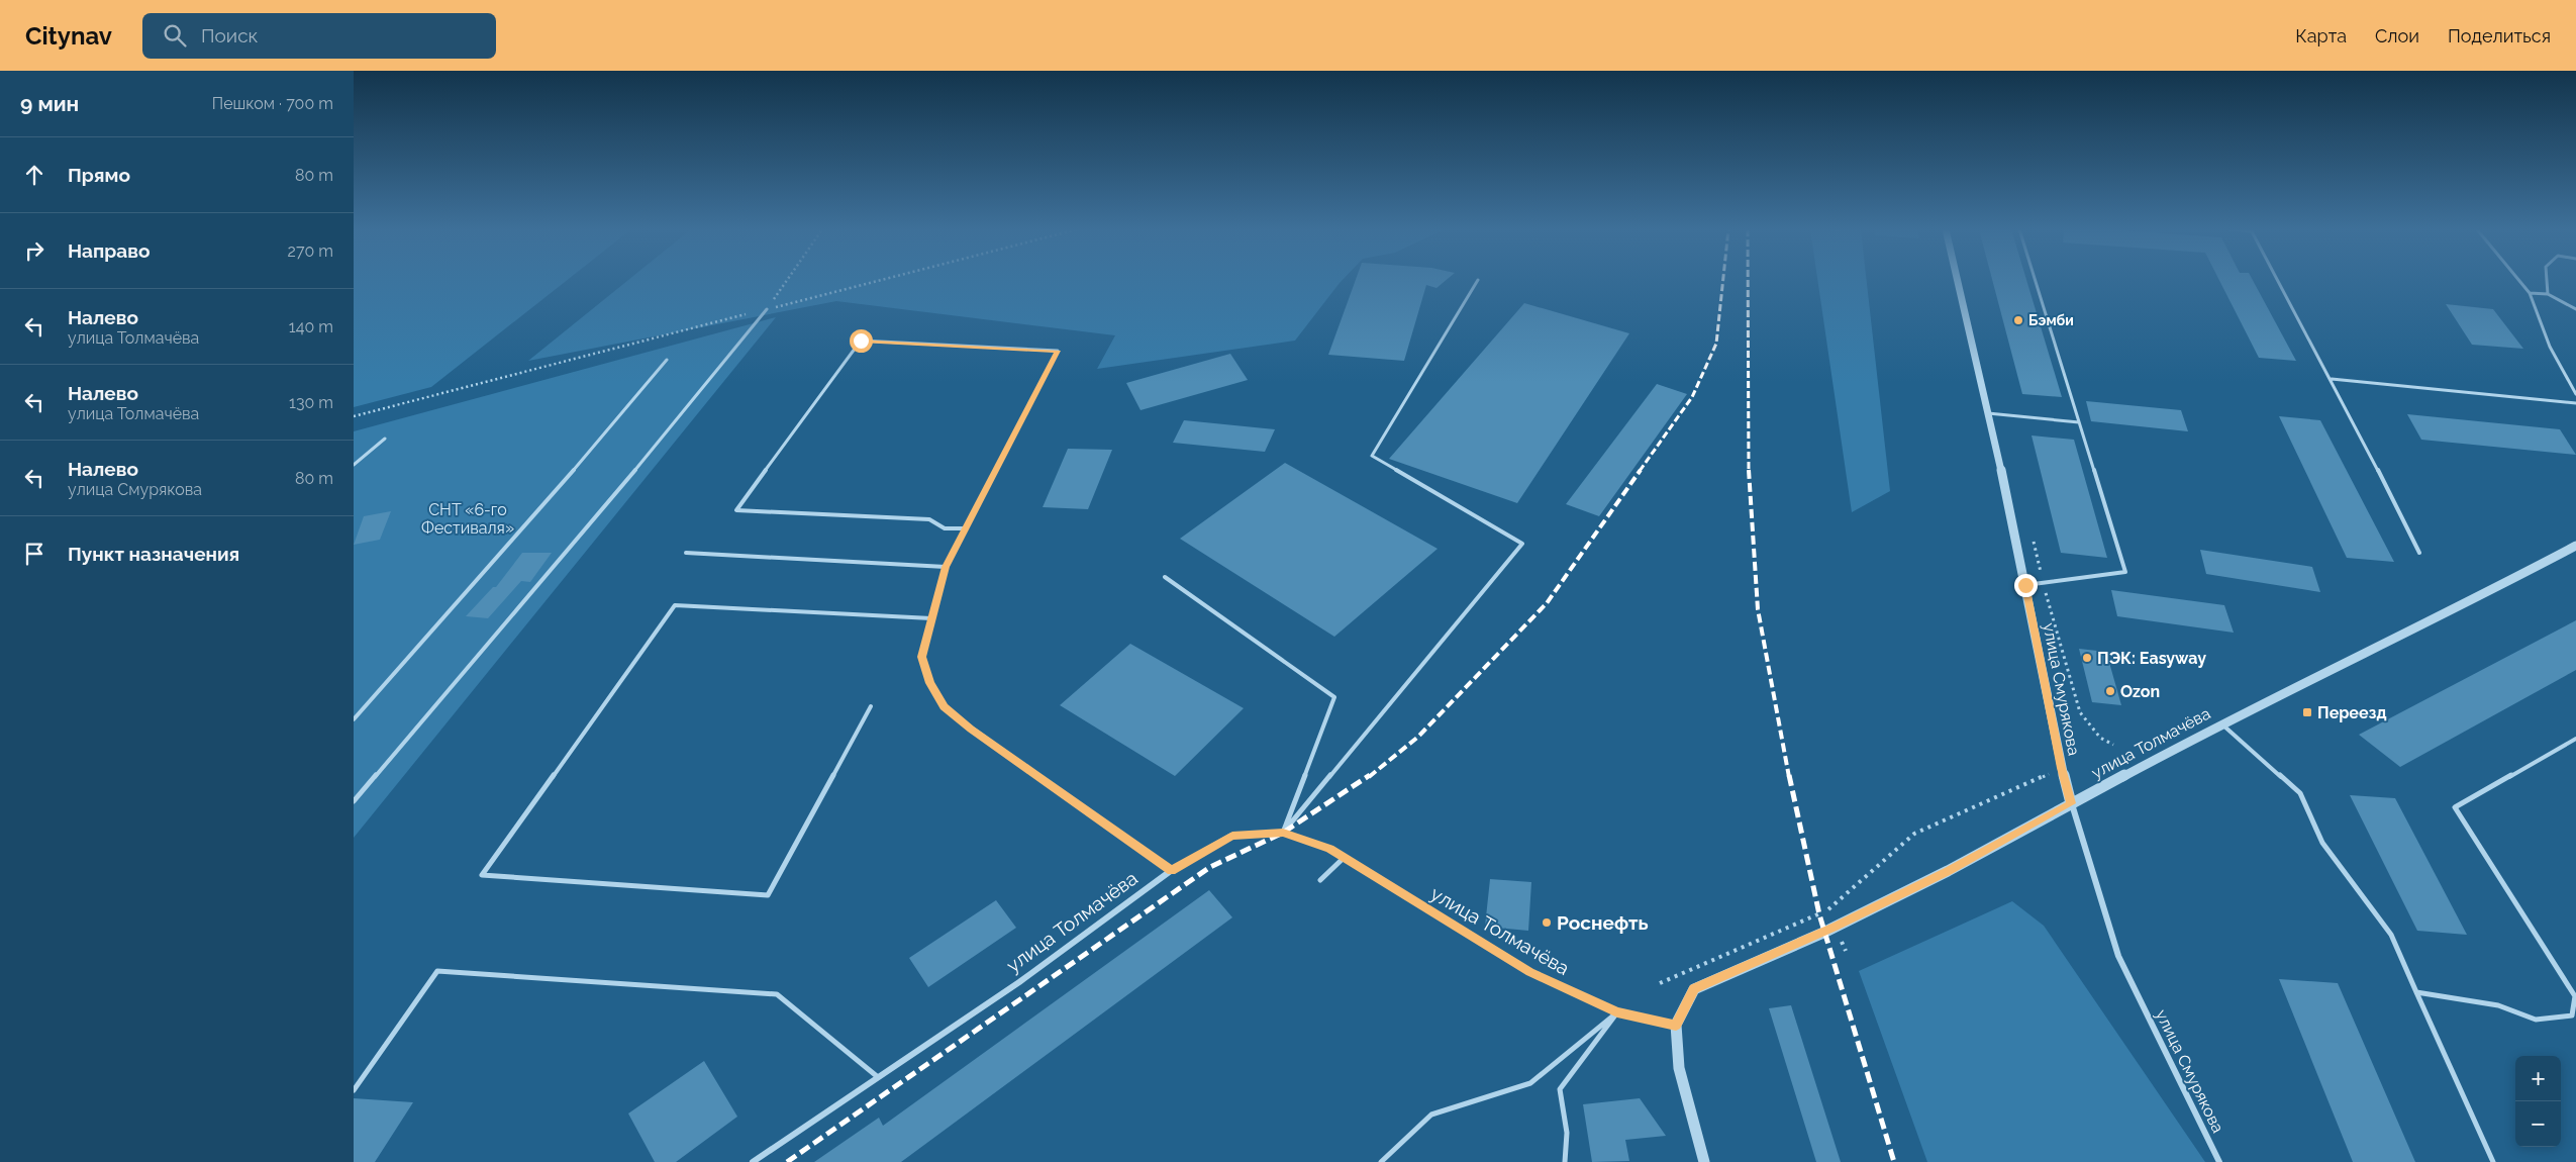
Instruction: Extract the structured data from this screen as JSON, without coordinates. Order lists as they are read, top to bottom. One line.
{"streets":{"street":["улица Смурякова","улица Толмачёва"]},"crossings":[["улица Смурякова","улица Толмачёва"]],"parks":["СНТ «6-го Фестиваля»"],"places":{"other":["Бэмби","ПЭК: Easyway","Ozon","Роснефть"],"transit":["Переезд"]},"page":{"header":"Citynav","search":"Поиск","nav":["Карта","Слои","Поделиться"],"heading":["9 мин","Пешком · 700 m"],"list":[["Прямо","80 m"],["Направо","270 m"],["Налево","улица Толмачёва","140 m"],["Налево","улица Толмачёва","130 m"],["Налево","улица Смурякова","80 m"],"Пункт назначения"],"map_buttons":["+","−"]}}
